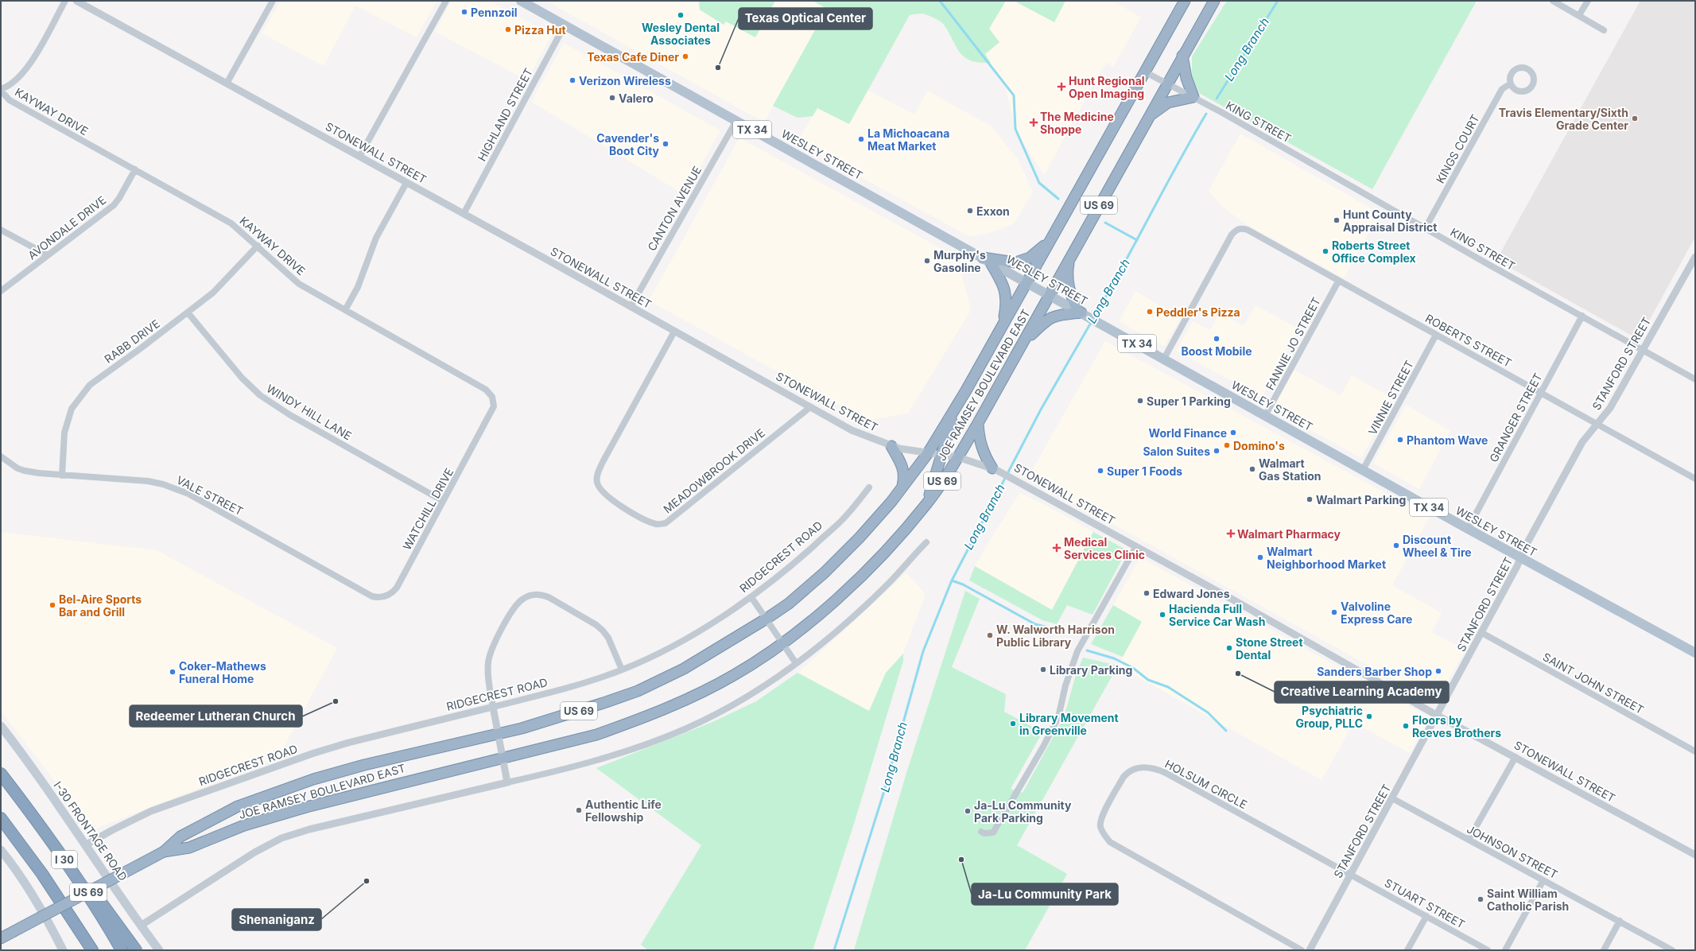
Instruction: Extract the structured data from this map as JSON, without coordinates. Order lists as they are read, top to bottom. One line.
{"streets":{"highway":["US 69","JOE RAMSEY BOULEVARD EAST","I 30"],"main road":["TX 34","WESLEY STREET","I-30 FRONTAGE ROAD"],"street":["KAYWAY DRIVE","HIGHLAND STREET","KING STREET","KINGS COURT","STONEWALL STREET","CANTON AVENUE","AVONDALE DRIVE","ROBERTS STREET","RABB DRIVE","FANNIE JO STREET","STANFORD STREET","VINNIE STREET","WINDY HILL LANE","GRANGER STREET","MEADOWBROOK DRIVE","VALE STREET","WATCHILL DRIVE","RIDGECREST ROAD","SAINT JOHN STREET","HOLSUM CIRCLE","JOHNSON STREET","STUART STREET"]},"crossings":[["KAYWAY DRIVE","AVONDALE DRIVE"],["KAYWAY DRIVE","RABB DRIVE"],["KAYWAY DRIVE","WATCHILL DRIVE"],["HIGHLAND STREET","STONEWALL STREET"],["HIGHLAND STREET","WESLEY STREET"],["KING STREET","KINGS COURT"],["KING STREET","STANFORD STREET"],["KING STREET","JOE RAMSEY BOULEVARD EAST"],["KING STREET","GRANGER STREET"],["STONEWALL STREET","CANTON AVENUE"],["STONEWALL STREET","STANFORD STREET"],["STONEWALL STREET","JOE RAMSEY BOULEVARD EAST"],["STONEWALL STREET","MEADOWBROOK DRIVE"],["WESLEY STREET","CANTON AVENUE"],["WESLEY STREET","ROBERTS STREET"],["WESLEY STREET","FANNIE JO STREET"],["WESLEY STREET","STANFORD STREET"],["WESLEY STREET","JOE RAMSEY BOULEVARD EAST"],["WESLEY STREET","VINNIE STREET"],["WESLEY STREET","GRANGER STREET"],["US 69","JOE RAMSEY BOULEVARD EAST"],["ROBERTS STREET","FANNIE JO STREET"],["ROBERTS STREET","STANFORD STREET"],["ROBERTS STREET","VINNIE STREET"],["ROBERTS STREET","GRANGER STREET"],["RABB DRIVE","WINDY HILL LANE"],["RABB DRIVE","VALE STREET"],["STANFORD STREET","SAINT JOHN STREET"],["STANFORD STREET","HOLSUM CIRCLE"],["STANFORD STREET","JOHNSON STREET"],["STANFORD STREET","STUART STREET"],["WINDY HILL LANE","WATCHILL DRIVE"],["VALE STREET","WATCHILL DRIVE"],["RIDGECREST ROAD","I-30 FRONTAGE ROAD"],["HOLSUM CIRCLE","STUART STREET"]],"water":["Long Branch"],"places":{"other":["Pennzoil","Wesley Dental Associates","Pizza Hut","Texas Cafe Diner","Texas Optical Center","Verizon Wireless","Valero","Travis Elementary/Sixth Grade Center","La Michoacana Meat Market","Cavender's Boot City","Exxon","Hunt County Appraisal District","Roberts Street Office Complex","Murphy's Gasoline","Peddler's Pizza","Boost Mobile","Super 1 Parking","World Finance","Phantom Wave","Domino's","Salon Suites","Walmart Gas Station","Super 1 Foods","Walmart Parking","Discount Wheel & Tire","Walmart Neighborhood Market","Edward Jones","Bel-Aire Sports Bar and Grill","Valvoline Express Care","Hacienda Full Service Car Wash","W. Walworth Harrison Public Library","Stone Street Dental","Library Parking","Sanders Barber Shop","Coker-Mathews Funeral Home","Creative Learning Academy","Redeemer Lutheran Church","Psychiatric Group, PLLC","Library Movement in Greenville","Floors by Reeves Brothers","Authentic Life Fellowship","Ja-Lu Community Park Parking","Ja-Lu Community Park","Shenaniganz","Saint William Catholic Parish"],"health":["Hunt Regional Open Imaging","The Medicine Shoppe","Walmart Pharmacy","Medical Services Clinic"]}}
